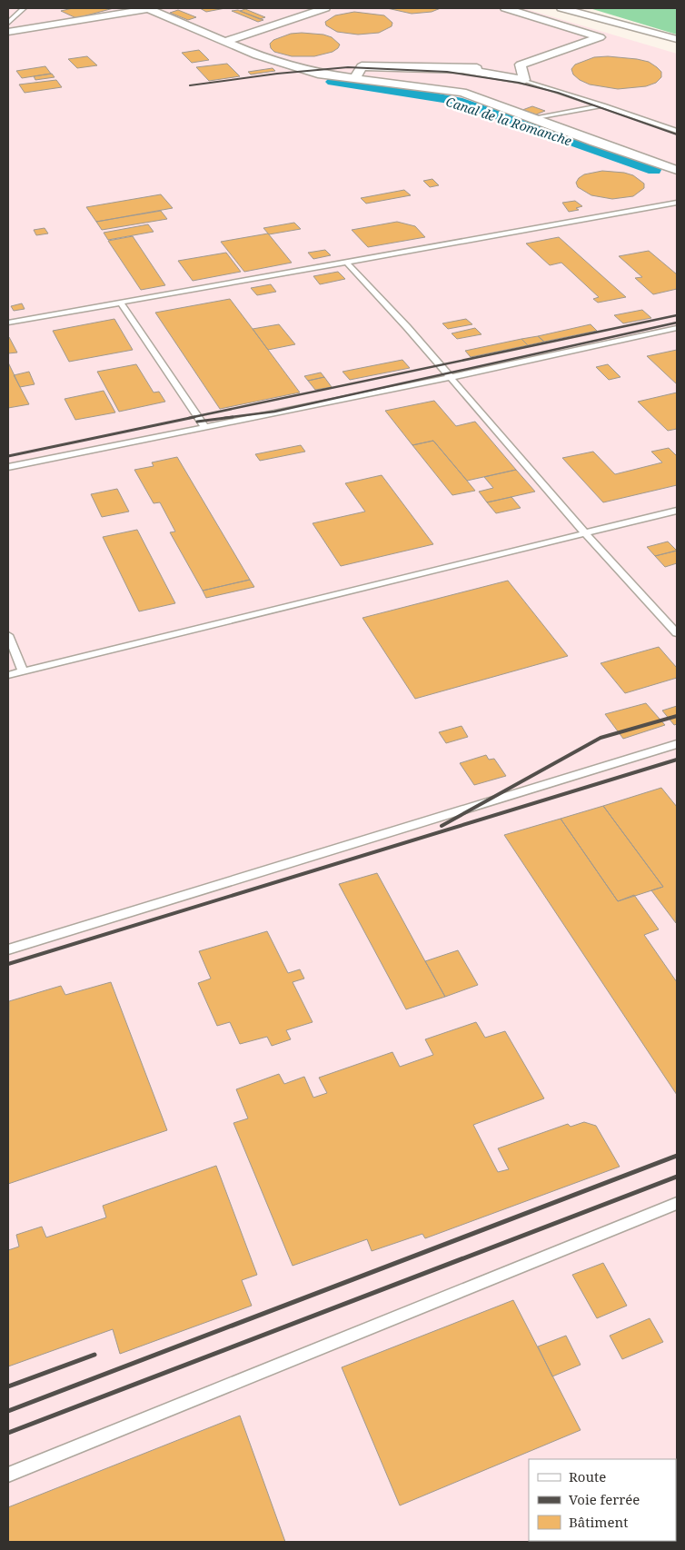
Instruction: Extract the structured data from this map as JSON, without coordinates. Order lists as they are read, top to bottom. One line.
{"water":["Canal de la Romanche"],"legend":["Route","Voie ferrée","Bâtiment"]}
